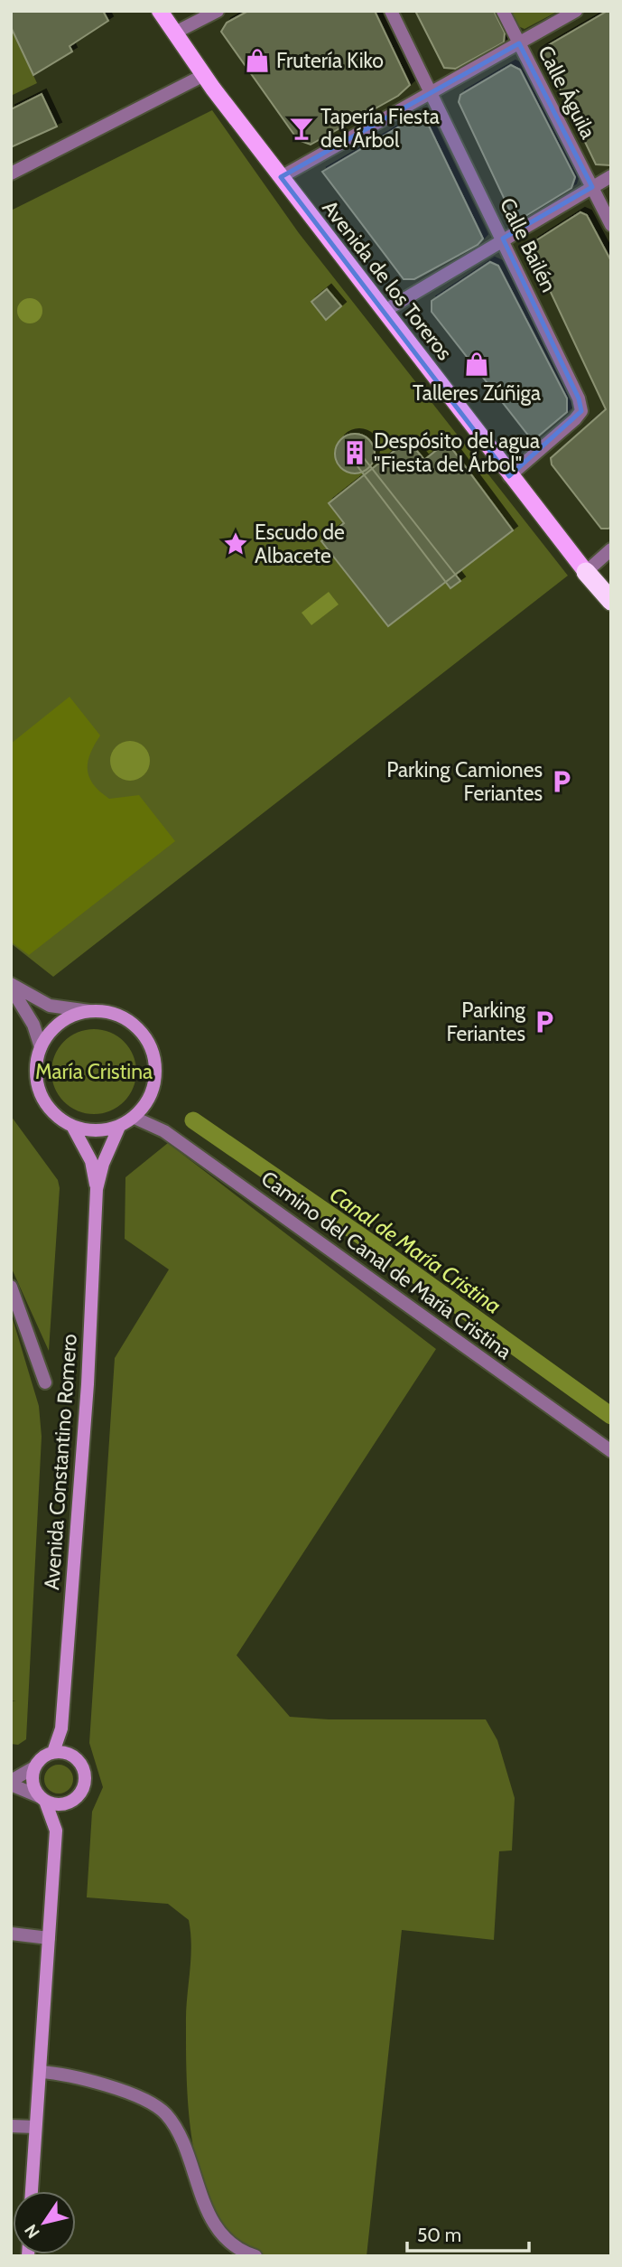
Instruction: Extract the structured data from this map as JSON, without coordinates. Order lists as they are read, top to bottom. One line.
{"streets":{"main road":["Avenida de los Toreros"],"street":["Calle Águila","Calle Bailén","Camino del Canal de María Cristina","Avenida Constantino Romero"]},"crossings":[["Calle Bailén","Avenida de los Toreros"],["Camino del Canal de María Cristina","Avenida Constantino Romero"]],"water":["Canal de María Cristina"],"parks":["María Cristina"],"places":{"shop":["Frutería Kiko","Talleres Zúñiga"],"bar":["Tapería Fiesta del Árbol"],"building":["Despósito del agua \"Fiesta del Árbol\""],"place":["Escudo de Albacete"],"parking":["Parking Camiones Feriantes","Parking Feriantes"]},"scale_bar":"50 m","north":"bottom left"}
